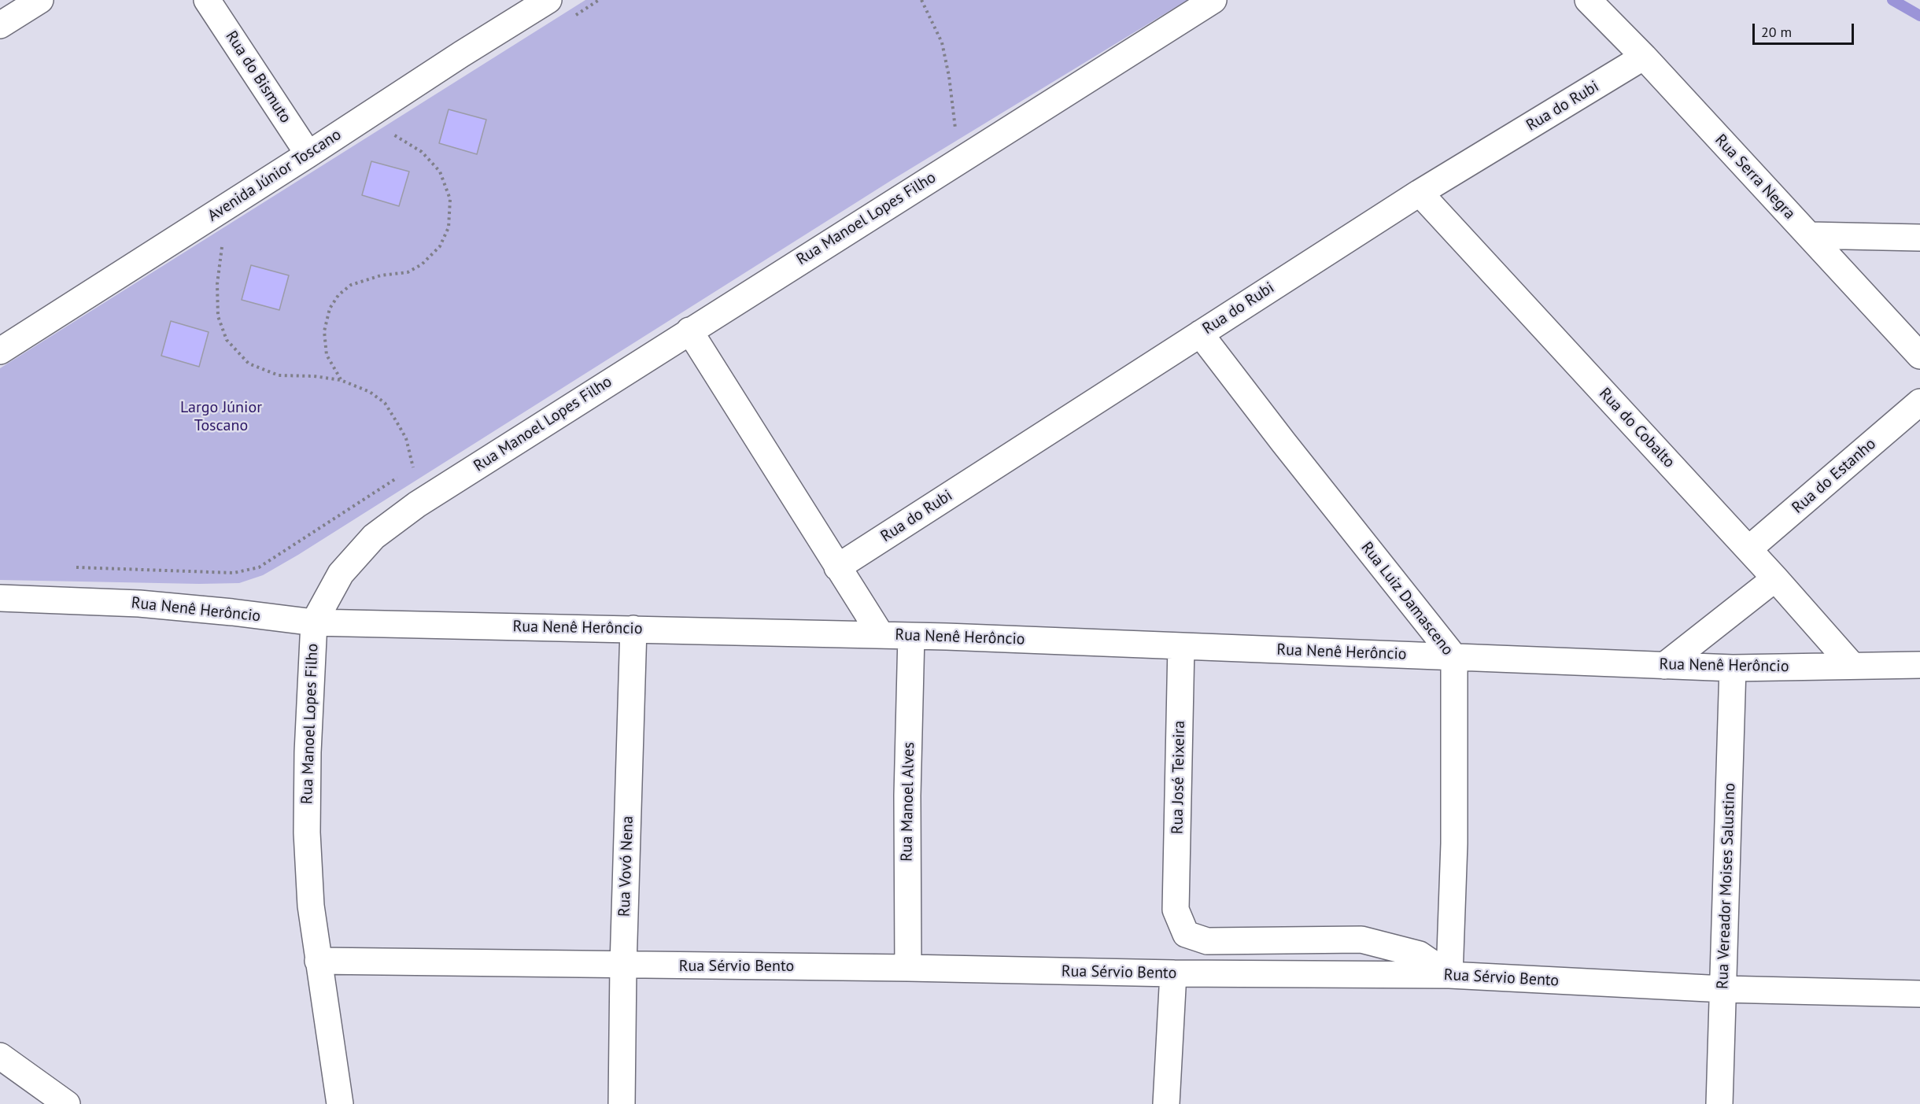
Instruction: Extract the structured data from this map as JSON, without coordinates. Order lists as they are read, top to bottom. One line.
{"streets":{"street":["Rua do Bismuto","Rua do Rubi","Avenida Júnior Toscano","Rua Serra Negra","Rua Manoel Lopes Filho","Rua do Cobalto","Rua do Estanho","Rua Luiz Damasceno","Rua Nenê Herôncio","Rua José Teixeira","Rua Manoel Alves","Rua Vovó Nena","Rua Vereador Moises Salustino","Rua Sérvio Bento"]},"crossings":[["Rua do Bismuto","Avenida Júnior Toscano"],["Rua do Rubi","Rua Serra Negra"],["Rua do Rubi","Rua do Cobalto"],["Rua do Rubi","Rua Luiz Damasceno"],["Rua Manoel Lopes Filho","Rua Nenê Herôncio"],["Rua Manoel Lopes Filho","Rua Sérvio Bento"],["Rua do Cobalto","Rua do Estanho"],["Rua do Cobalto","Rua Nenê Herôncio"],["Rua Luiz Damasceno","Rua Nenê Herôncio"],["Rua Luiz Damasceno","Rua José Teixeira"],["Rua Luiz Damasceno","Rua Sérvio Bento"],["Rua Nenê Herôncio","Rua José Teixeira"],["Rua Nenê Herôncio","Rua Manoel Alves"],["Rua Nenê Herôncio","Rua Vovó Nena"],["Rua Nenê Herôncio","Rua Vereador Moises Salustino"],["Rua José Teixeira","Rua Sérvio Bento"],["Rua Manoel Alves","Rua Sérvio Bento"],["Rua Vovó Nena","Rua Sérvio Bento"],["Rua Vereador Moises Salustino","Rua Sérvio Bento"]],"parks":["Largo Júnior Toscano"],"scale_bar":"20 m"}
